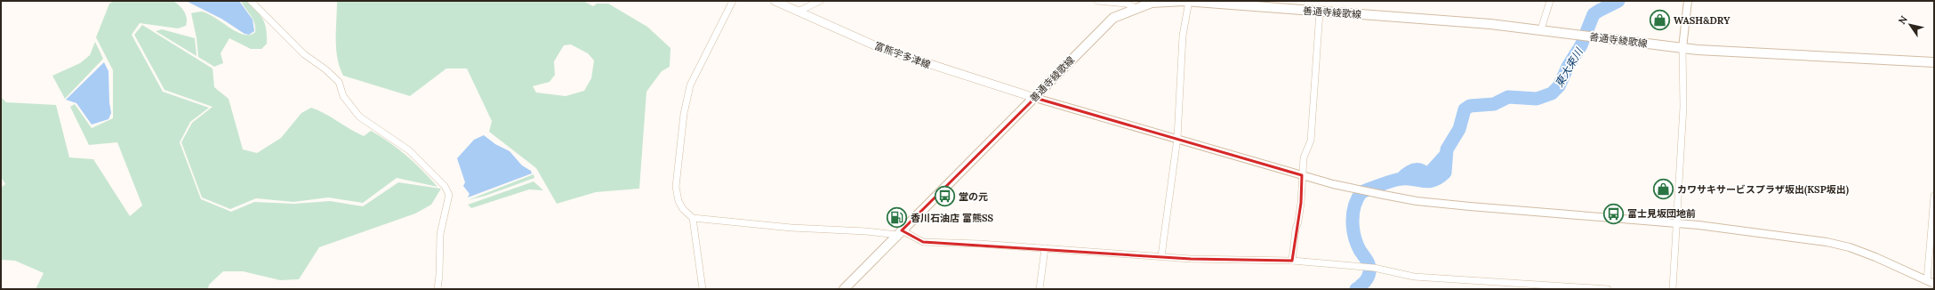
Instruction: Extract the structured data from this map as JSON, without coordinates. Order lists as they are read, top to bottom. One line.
{"streets":{"main road":["善通寺綾歌線","富熊宇多津線"]},"crossings":[["善通寺綾歌線","富熊宇多津線"]],"water":["東大束川"],"places":{"shop":["WASH&DRY","カワサキサービスプラザ坂出(KSP坂出)"],"bus stop":["堂の元","富士見坂団地前"],"fuel station":["香川石油店 富熊SS"]},"north":"top left"}
